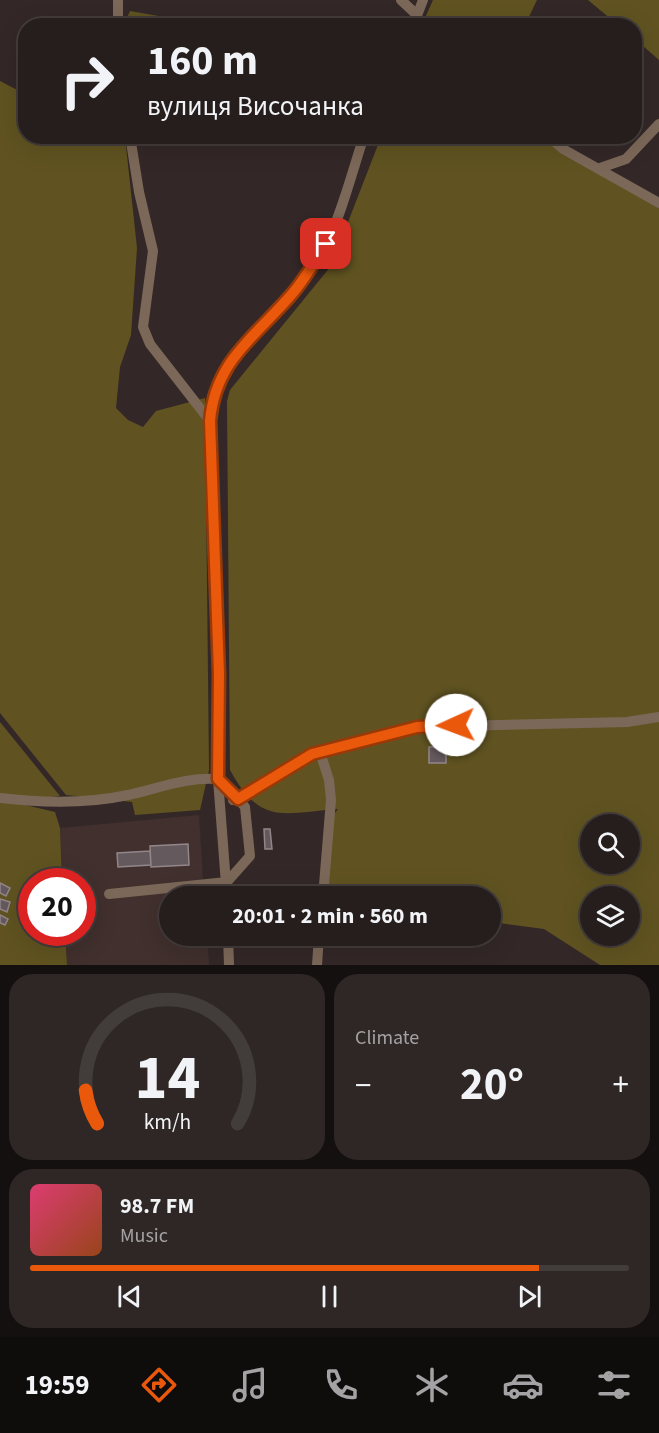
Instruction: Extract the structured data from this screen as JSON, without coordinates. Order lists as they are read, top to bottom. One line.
{"page":{"turn":["160 m","вулиця Височанка"],"limit":"20","trip":"20:01 · 2 min · 560 m","tile":"Climate","heat":["−","20°","+"],"song":["98.7 FM","Music"],"tabs":"19:59","gauge":["14","km/h"]}}
